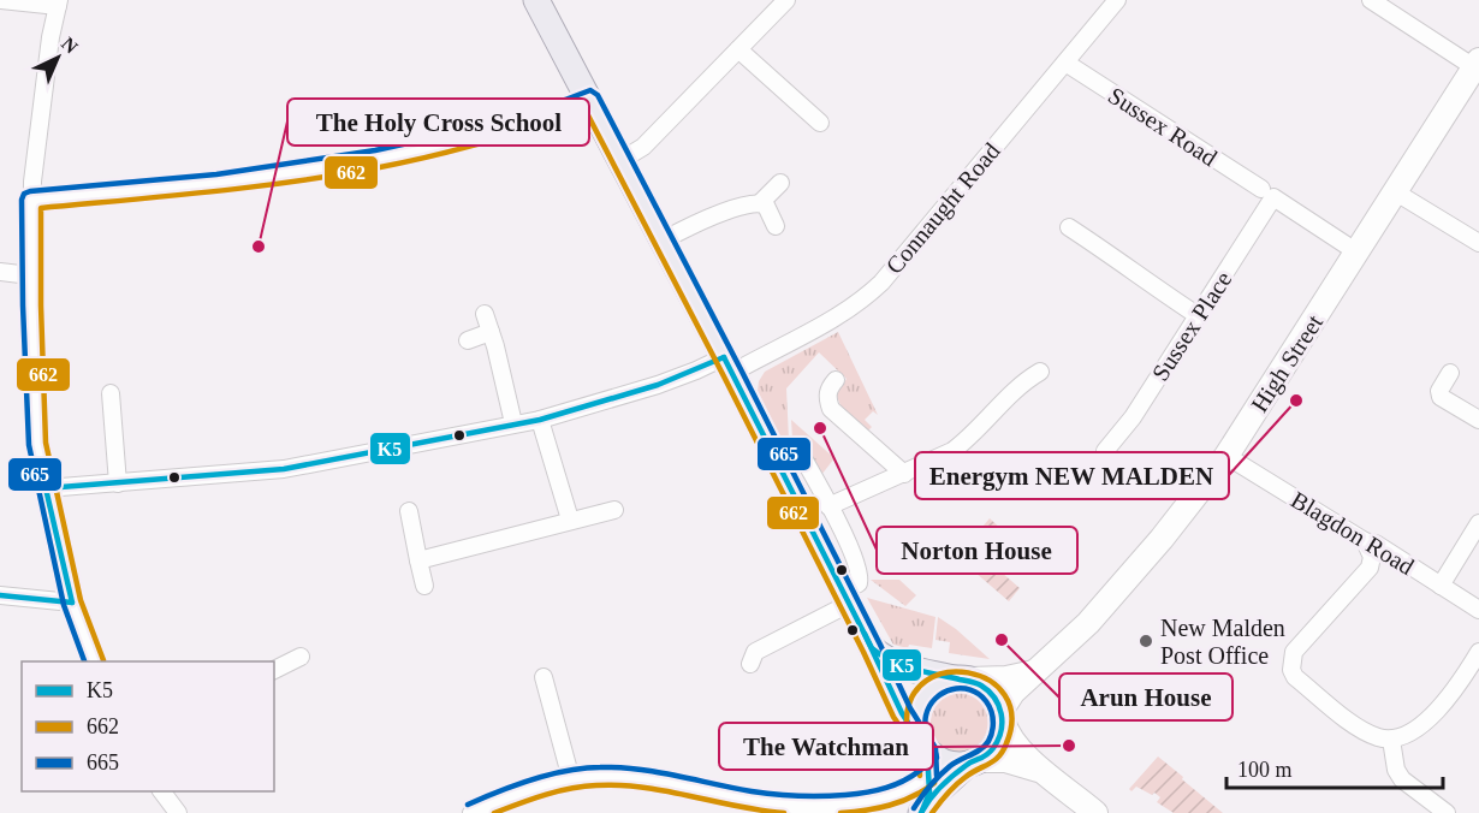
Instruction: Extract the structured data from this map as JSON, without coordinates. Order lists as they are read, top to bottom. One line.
{"streets":{"main road":["High Street"],"street":["Sussex Road","Connaught Road","Sussex Place","Blagdon Road"]},"crossings":[["Sussex Road","Connaught Road"],["Sussex Road","Sussex Place"],["Sussex Road","High Street"],["High Street","Blagdon Road"]],"places":["The Holy Cross School","Energym NEW MALDEN","Norton House","Arun House","New Malden Post Office","The Watchman"],"lines":["transit line 665","transit line 662","transit line K5"],"legend":["K5","662","665"],"scale_bar":"100 m","north":"top right"}
